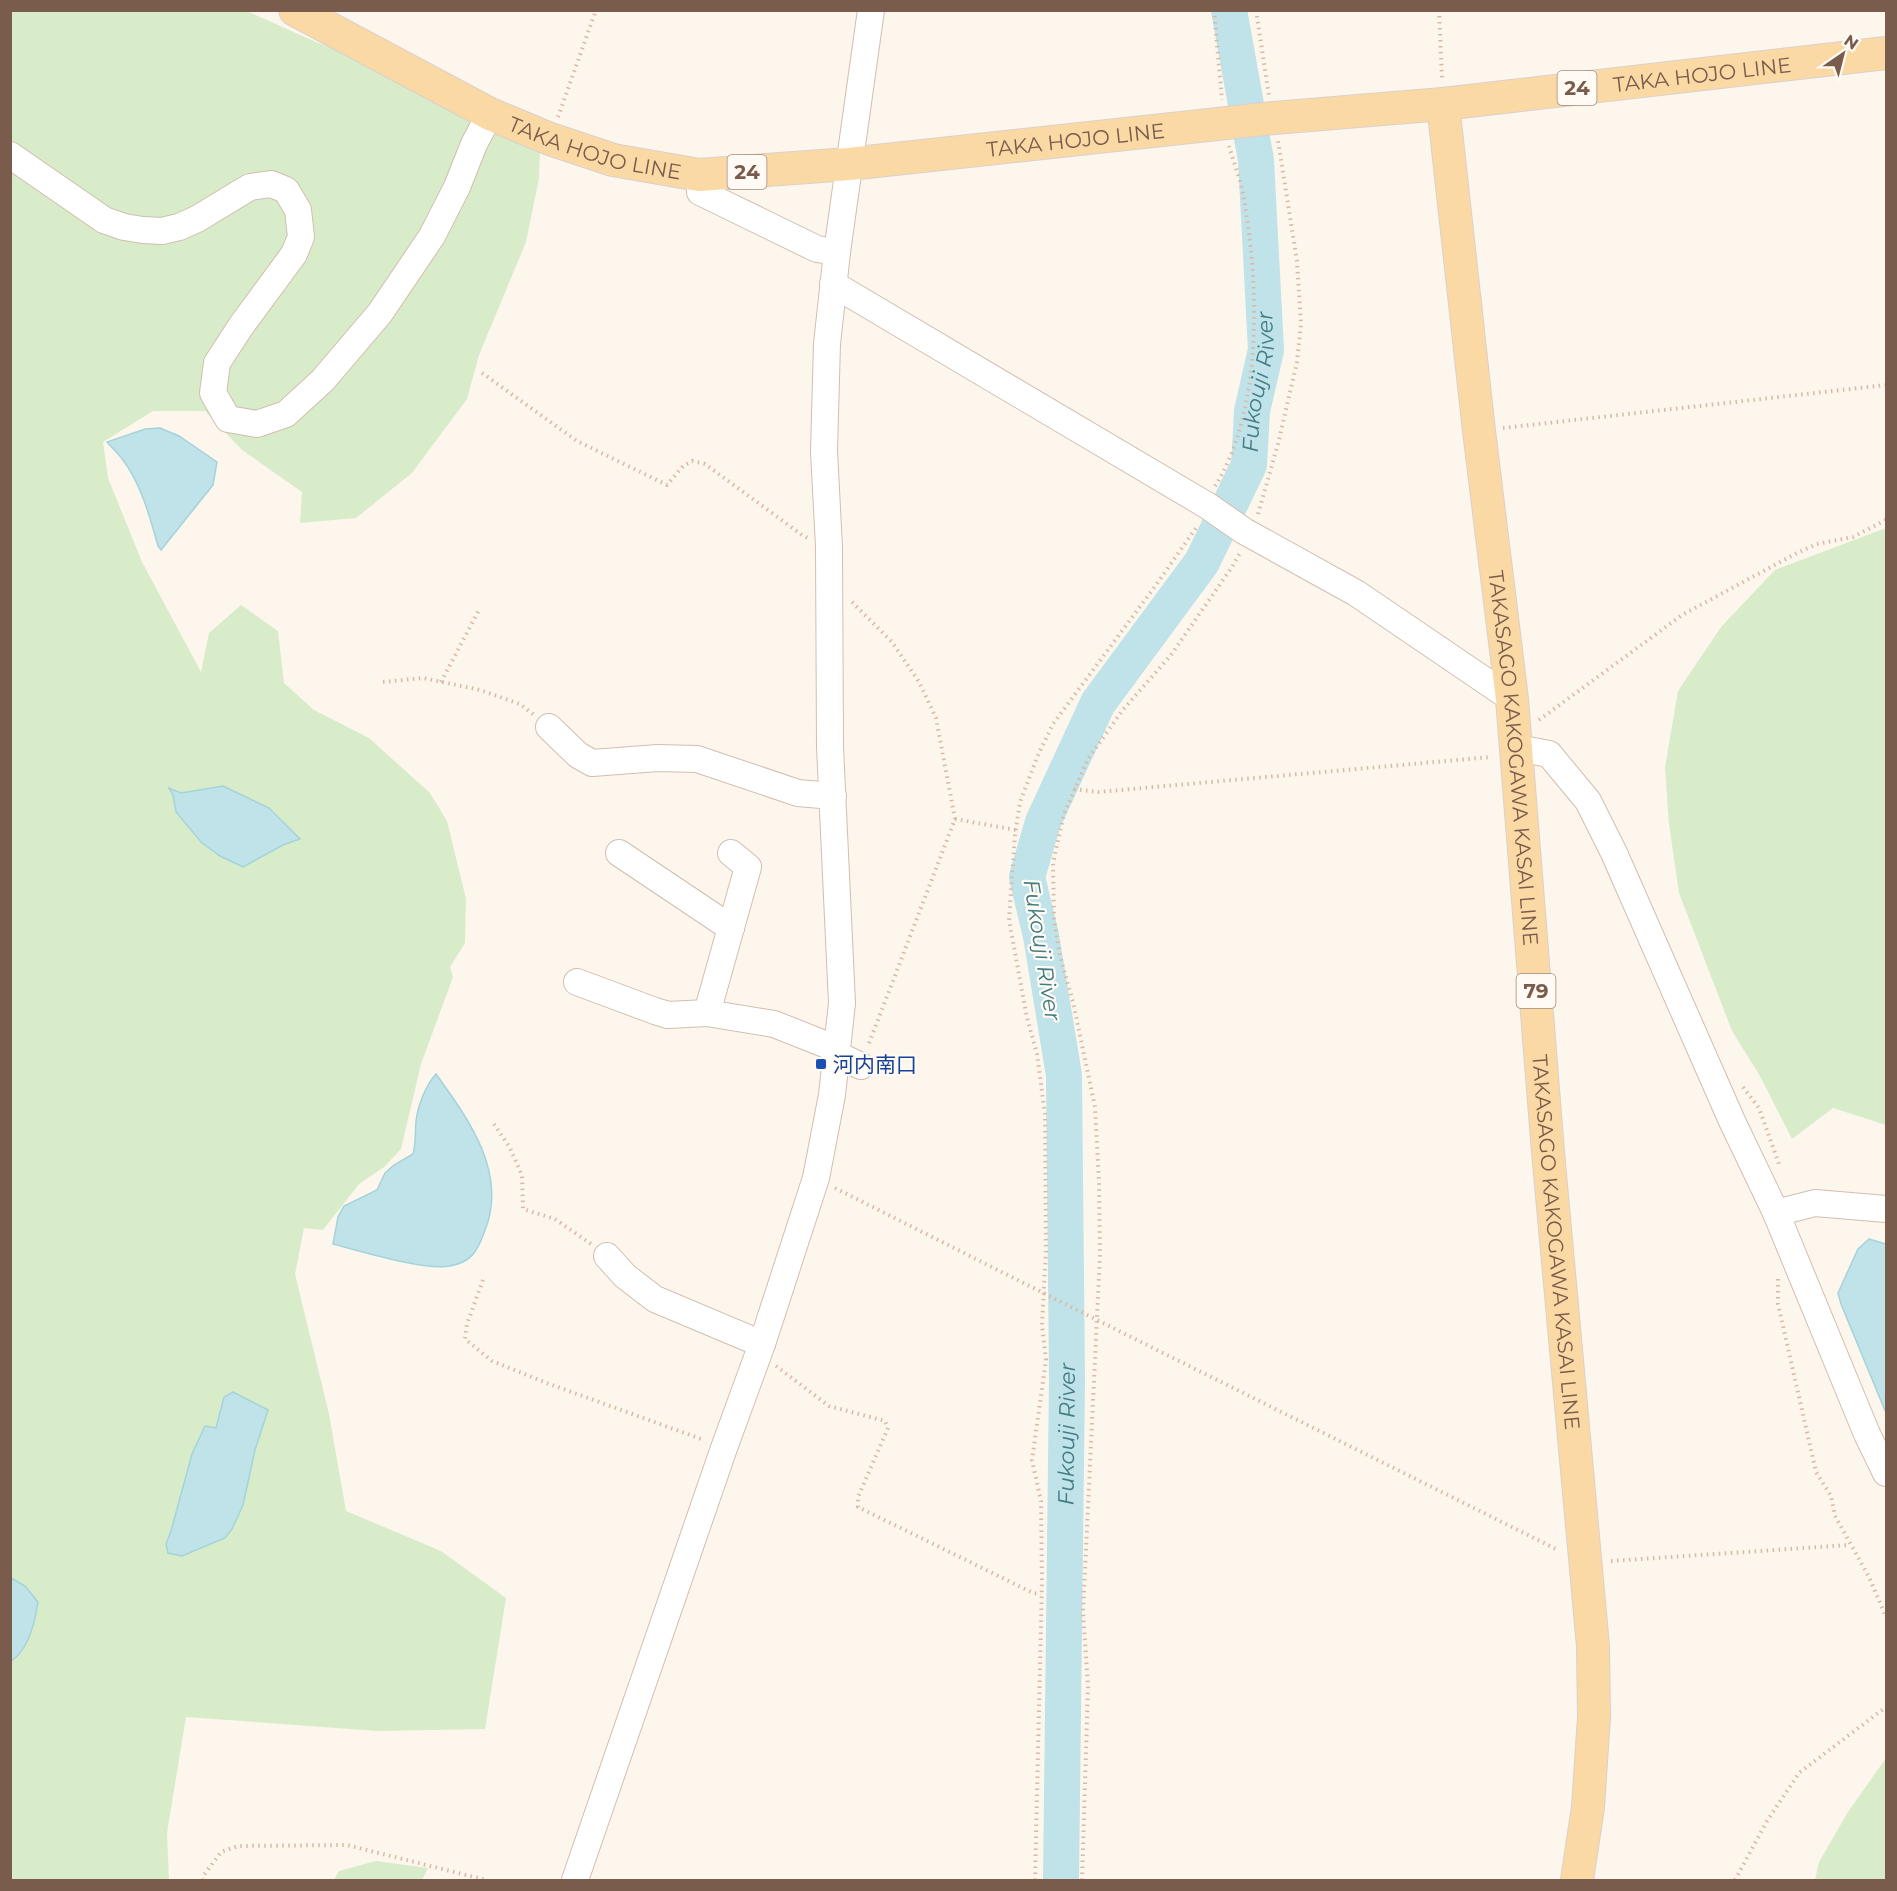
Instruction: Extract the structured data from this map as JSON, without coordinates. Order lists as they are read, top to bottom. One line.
{"streets":{"main road":["TAKA HOJO LINE","24","TAKASAGO KAKOGAWA KASAI LINE","79"]},"crossings":[["TAKA HOJO LINE","TAKASAGO KAKOGAWA KASAI LINE"]],"water":["Fukouji River"],"places":{"transit":["河内南口"]},"north":"top right"}
